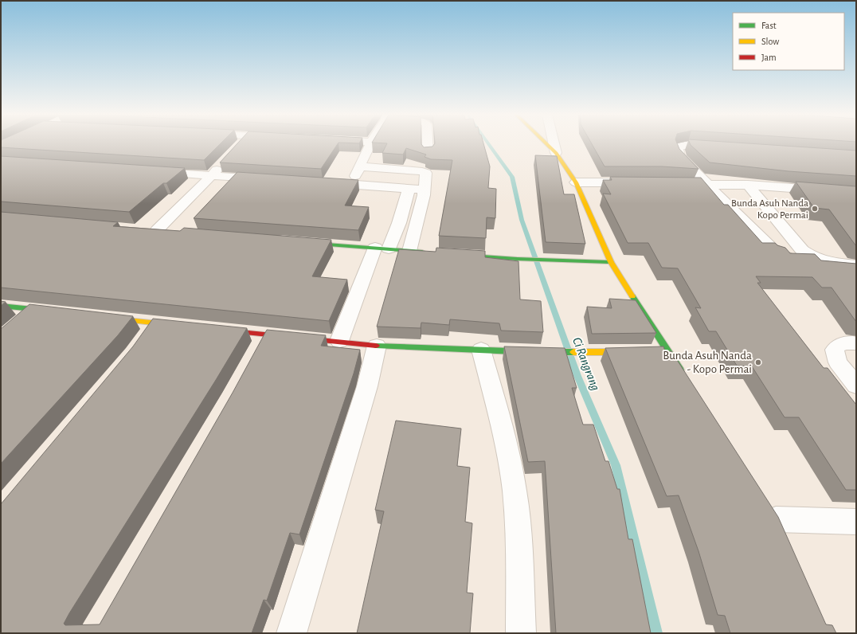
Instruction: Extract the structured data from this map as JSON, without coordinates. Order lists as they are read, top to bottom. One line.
{"water":["Ci Rangrang"],"places":["Bunda Asuh Nanda Kopo Permai","Bunda Asuh Nanda - Kopo Permai"],"legend":["Fast","Slow","Jam"]}
